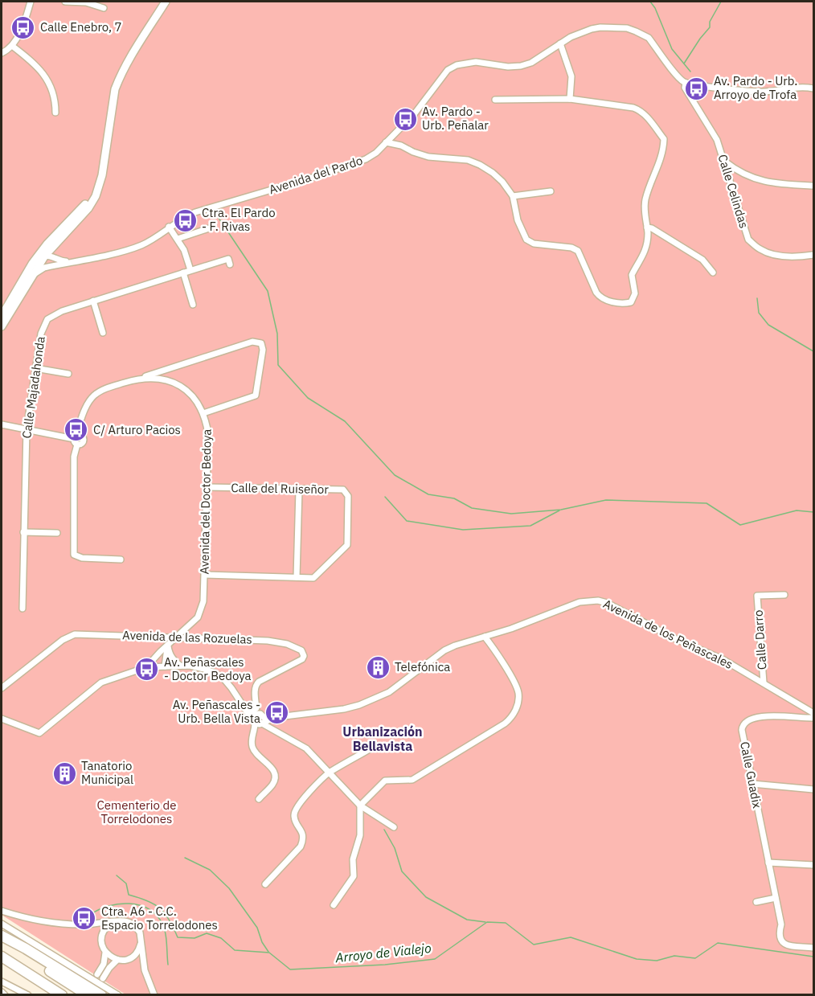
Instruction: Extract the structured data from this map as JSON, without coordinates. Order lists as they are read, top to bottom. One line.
{"streets":{"street":["Avenida del Pardo","Calle Celindas","Calle Majadahonda","Calle del Ruiseñor","Avenida del Doctor Bedoya","Avenida de los Peñascales","Avenida de las Rozuelas","Calle Darro","Calle Guadix"]},"crossings":[["Avenida del Pardo","Calle Celindas"],["Calle del Ruiseñor","Avenida del Doctor Bedoya"],["Avenida del Doctor Bedoya","Avenida de las Rozuelas"],["Avenida de los Peñascales","Avenida de las Rozuelas"],["Avenida de los Peñascales","Calle Darro"]],"districts":["Urbanización Bellavista"],"water":["Arroyo de Vialejo"],"parks":["Cementerio de Torrelodones"],"places":{"bus stop":["Calle Enebro, 7","Av. Pardo - Urb. Arroyo de Trofa","Av. Pardo - Urb. Peñalar","Ctra. El Pardo - F. Rivas","C/ Arturo Pacios","Av. Peñascales - Doctor Bedoya","Av. Peñascales - Urb. Bella Vista","Ctra. A6 - C.C. Espacio Torrelodones"],"building":["Telefónica","Tanatorio Municipal"]}}
